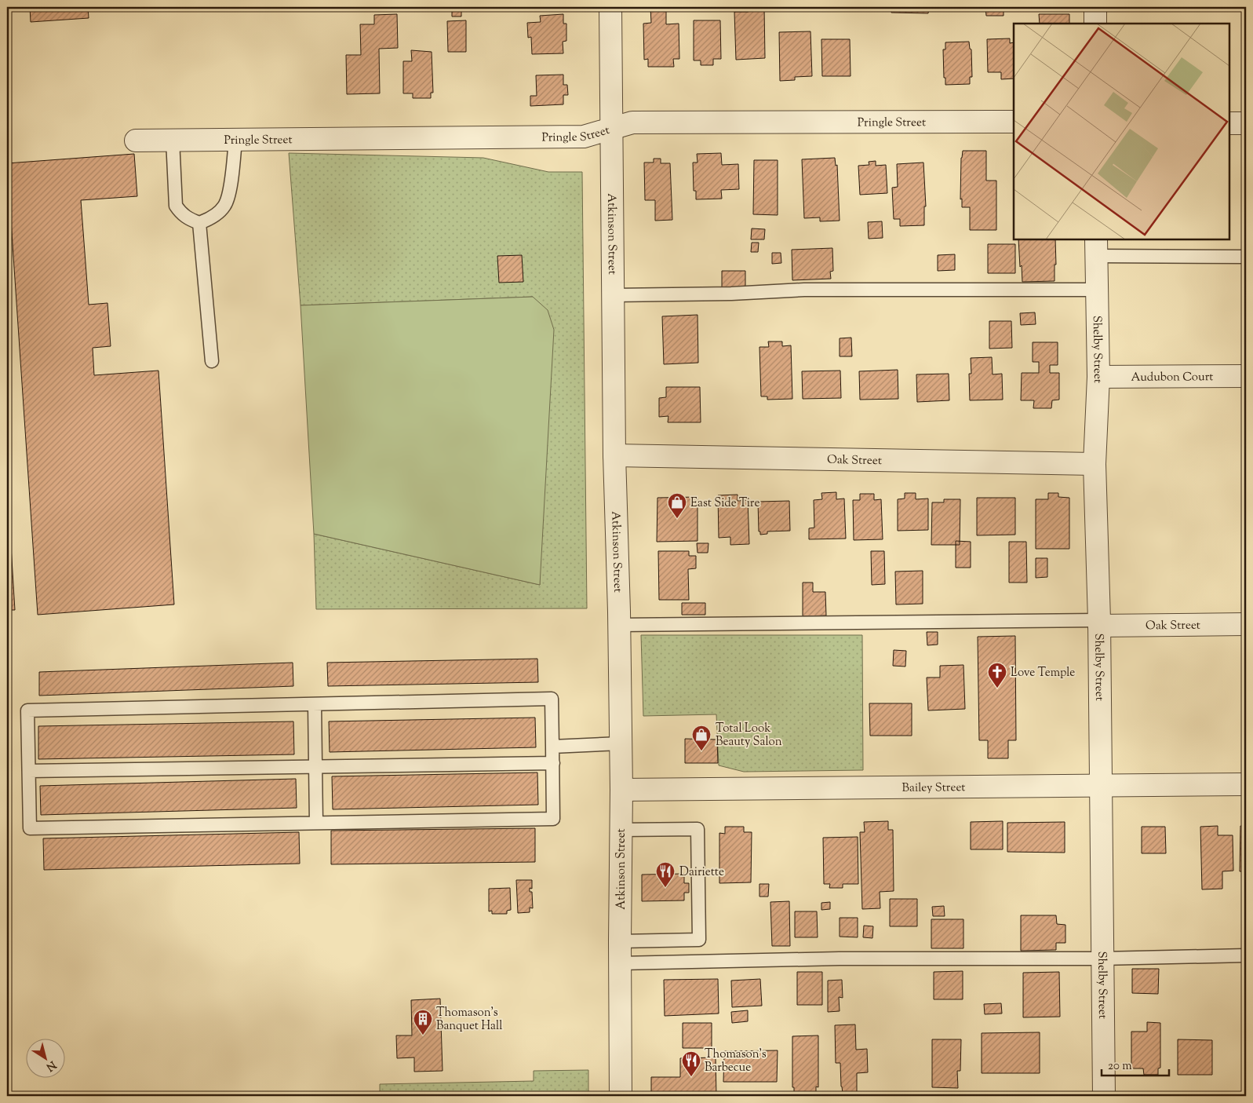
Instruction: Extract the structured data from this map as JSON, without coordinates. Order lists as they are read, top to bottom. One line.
{"streets":{"street":["Pringle Street","Atkinson Street","Shelby Street","Audubon Court","Oak Street","Bailey Street"]},"crossings":[["Pringle Street","Atkinson Street"],["Atkinson Street","Oak Street"],["Atkinson Street","Bailey Street"],["Shelby Street","Audubon Court"],["Shelby Street","Oak Street"],["Shelby Street","Bailey Street"]],"places":{"shop":["East Side Tire","Total Look Beauty Salon"],"church":["Love Temple"],"restaurant":["Dairiette","Thomason's Barbecue"],"building":["Thomason's Banquet Hall"]},"scale_bar":"20 m","north":"bottom right"}
